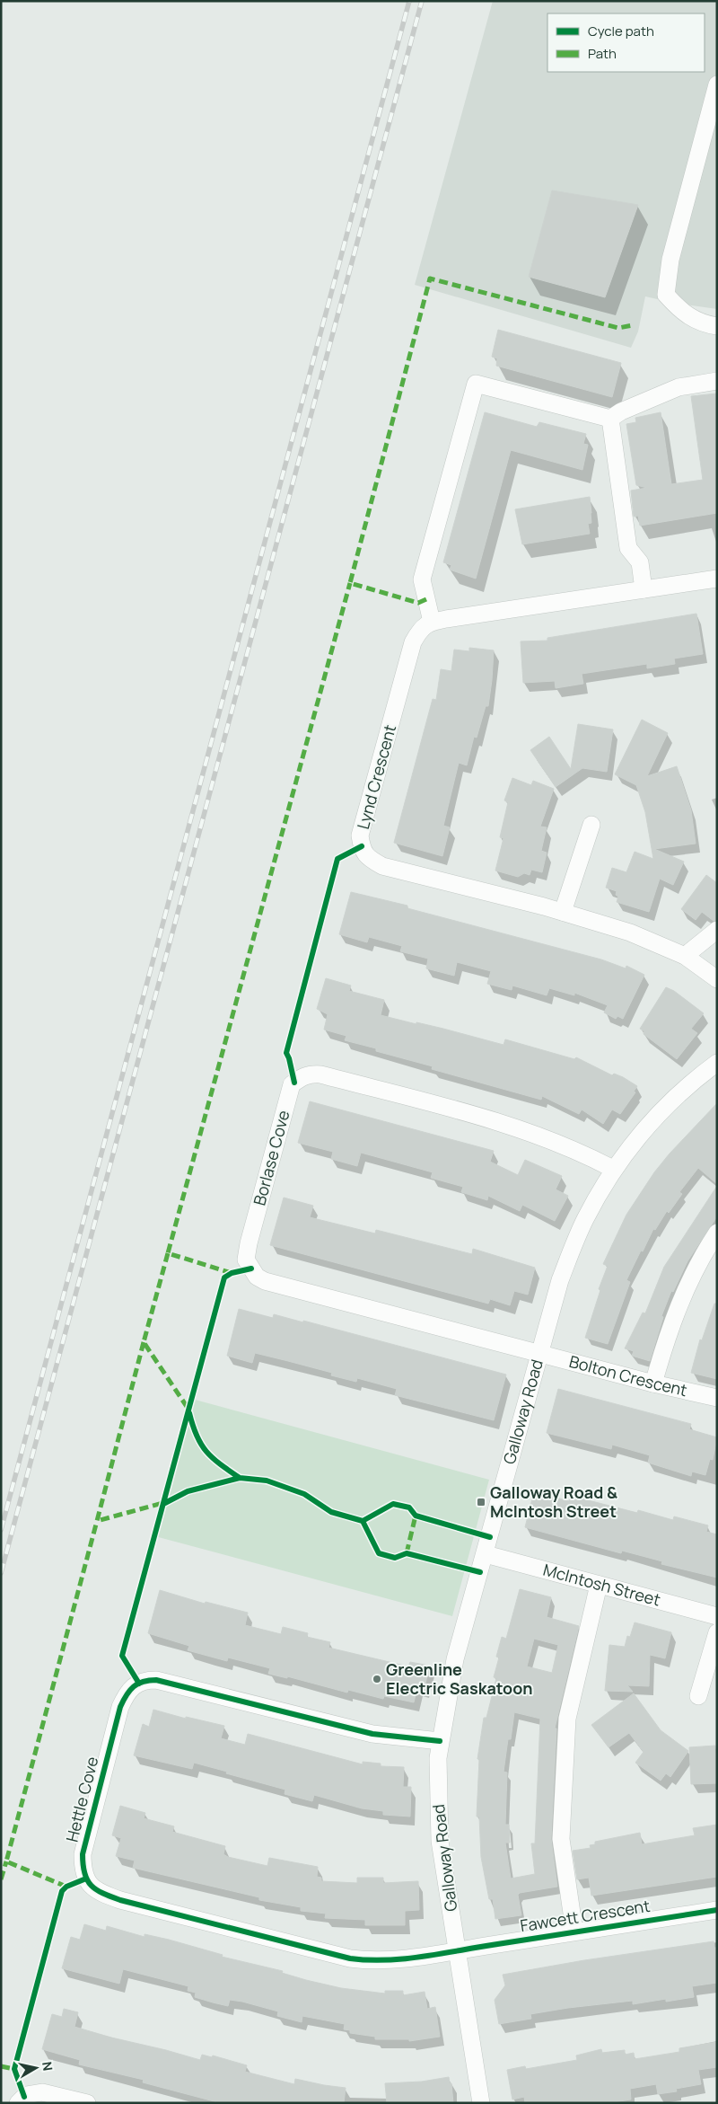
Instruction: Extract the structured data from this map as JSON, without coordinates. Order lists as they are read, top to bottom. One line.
{"streets":{"street":["Lynd Crescent","Borlase Cove","Bolton Crescent","Galloway Road","McIntosh Street","Hettle Cove","Fawcett Crescent"]},"crossings":[["Borlase Cove","Bolton Crescent"],["Borlase Cove","Galloway Road"],["Bolton Crescent","Galloway Road"],["Galloway Road","McIntosh Street"],["Galloway Road","Hettle Cove"],["Galloway Road","Fawcett Crescent"],["Hettle Cove","Fawcett Crescent"]],"places":{"transit":["Galloway Road & McIntosh Street"],"other":["Greenline Electric Saskatoon"]},"legend":["Cycle path","Path"],"north":"right"}
